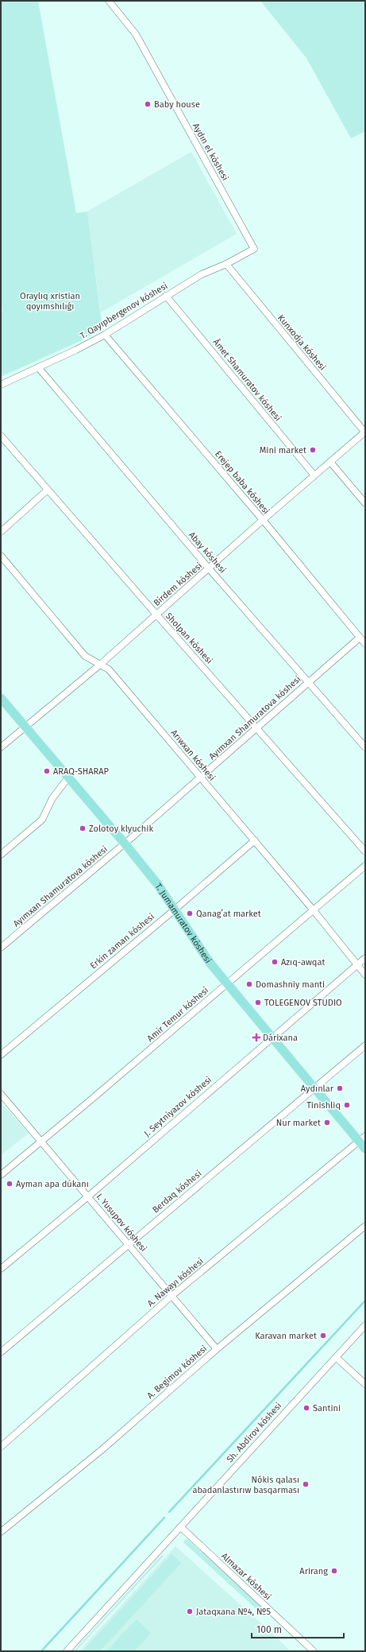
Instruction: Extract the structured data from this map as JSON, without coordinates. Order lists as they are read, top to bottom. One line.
{"streets":{"main road":["T. Jumamuratov kóshesi"],"street":["Aydın el kóshesi","T. Qayıpbergenov kóshesi","Kunxodja kóshesi","Ámet Shamuratov kóshesi","Erejep baba kóshesi","Abay kóshesi","Birdem kóshesi","Sholpan kóshesi","Ayımxan Shamuratova kóshesi","Arıwxan kóshesi","Erkin zaman kóshesi","Amir Temur kóshesi","J. Seytniyazov kóshesi","Berdaq kóshesi","I. Yusupov kóshesi","A. Nawayı kóshesi","A. Begimov kóshesi","Sh. Abdirov kóshesi","Almazar kóshesi"]},"crossings":[["Aydın el kóshesi","T. Qayıpbergenov kóshesi"],["T. Qayıpbergenov kóshesi","Kunxodja kóshesi"],["T. Qayıpbergenov kóshesi","Ámet Shamuratov kóshesi"],["T. Qayıpbergenov kóshesi","Erejep baba kóshesi"],["T. Qayıpbergenov kóshesi","Abay kóshesi"],["Kunxodja kóshesi","Birdem kóshesi"],["Ámet Shamuratov kóshesi","Birdem kóshesi"],["Erejep baba kóshesi","Birdem kóshesi"],["Erejep baba kóshesi","Ayımxan Shamuratova kóshesi"],["Abay kóshesi","Birdem kóshesi"],["Abay kóshesi","Ayımxan Shamuratova kóshesi"],["Birdem kóshesi","Sholpan kóshesi"],["Birdem kóshesi","Arıwxan kóshesi"],["Birdem kóshesi","T. Jumamuratov kóshesi"],["Sholpan kóshesi","Ayımxan Shamuratova kóshesi"],["Ayımxan Shamuratova kóshesi","Arıwxan kóshesi"],["Ayımxan Shamuratova kóshesi","T. Jumamuratov kóshesi"],["Arıwxan kóshesi","Erkin zaman kóshesi"],["Arıwxan kóshesi","Amir Temur kóshesi"],["Arıwxan kóshesi","J. Seytniyazov kóshesi"],["T. Jumamuratov kóshesi","Erkin zaman kóshesi"],["T. Jumamuratov kóshesi","Amir Temur kóshesi"],["T. Jumamuratov kóshesi","J. Seytniyazov kóshesi"],["T. Jumamuratov kóshesi","Berdaq kóshesi"],["T. Jumamuratov kóshesi","A. Nawayı kóshesi"],["Amir Temur kóshesi","I. Yusupov kóshesi"],["J. Seytniyazov kóshesi","I. Yusupov kóshesi"],["Berdaq kóshesi","I. Yusupov kóshesi"],["I. Yusupov kóshesi","A. Nawayı kóshesi"],["I. Yusupov kóshesi","A. Begimov kóshesi"],["Sh. Abdirov kóshesi","Almazar kóshesi"]],"parks":["Oraylıq xristian qoyımshılıǵı"],"places":{"other":["Baby house","Mini market","ARAQ-SHARAP","Zolotoy klyuchik","Qanagʻat market","Azıq-awqat","Domashniy manti","TOLEGENOV STUDIO","Aydınlar","Tinishliq","Nur market","Ayman apa dúkanı","Karavan market","Santini","Nókis qalası abadanlastırıw basqarması","Arirang","Jataqxana №4, №5"],"health":["Dárixana"]},"scale_bar":"100 m"}
